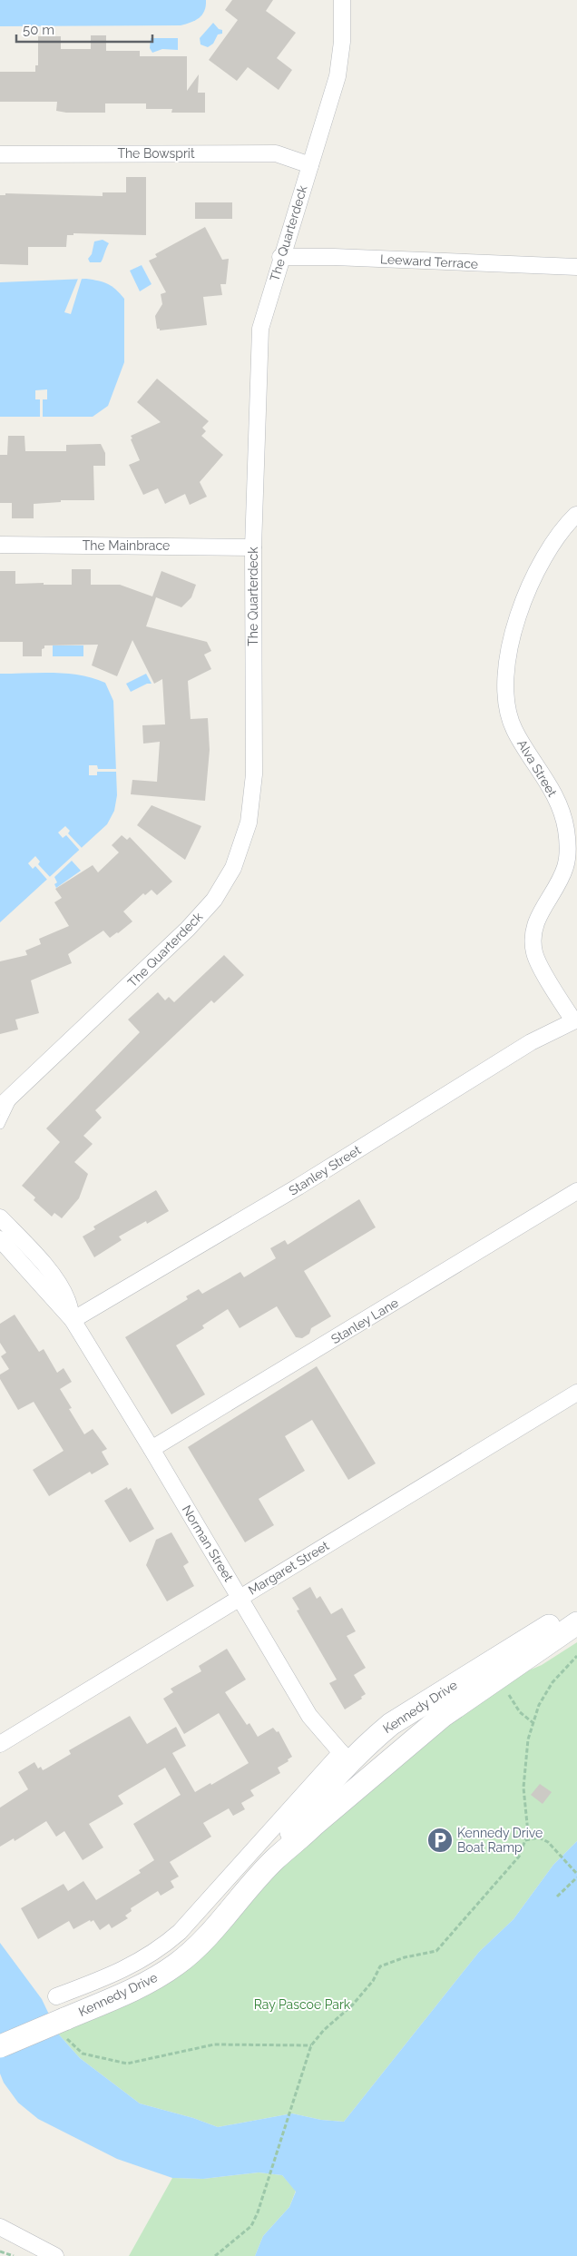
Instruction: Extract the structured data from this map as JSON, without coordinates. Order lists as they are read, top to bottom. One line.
{"streets":{"street":["The Bowsprit","The Quarterdeck","Leeward Terrace","The Mainbrace","Alva Street","Stanley Street","Stanley Lane","Norman Street","Margaret Street","Kennedy Drive"]},"crossings":[["The Bowsprit","The Quarterdeck"],["The Quarterdeck","Leeward Terrace"],["The Quarterdeck","The Mainbrace"],["Alva Street","Stanley Street"],["Stanley Street","Norman Street"],["Stanley Lane","Norman Street"],["Norman Street","Margaret Street"],["Norman Street","Kennedy Drive"]],"parks":["Ray Pascoe Park"],"places":{"parking":["Kennedy Drive Boat Ramp"]},"scale_bar":"50 m"}
